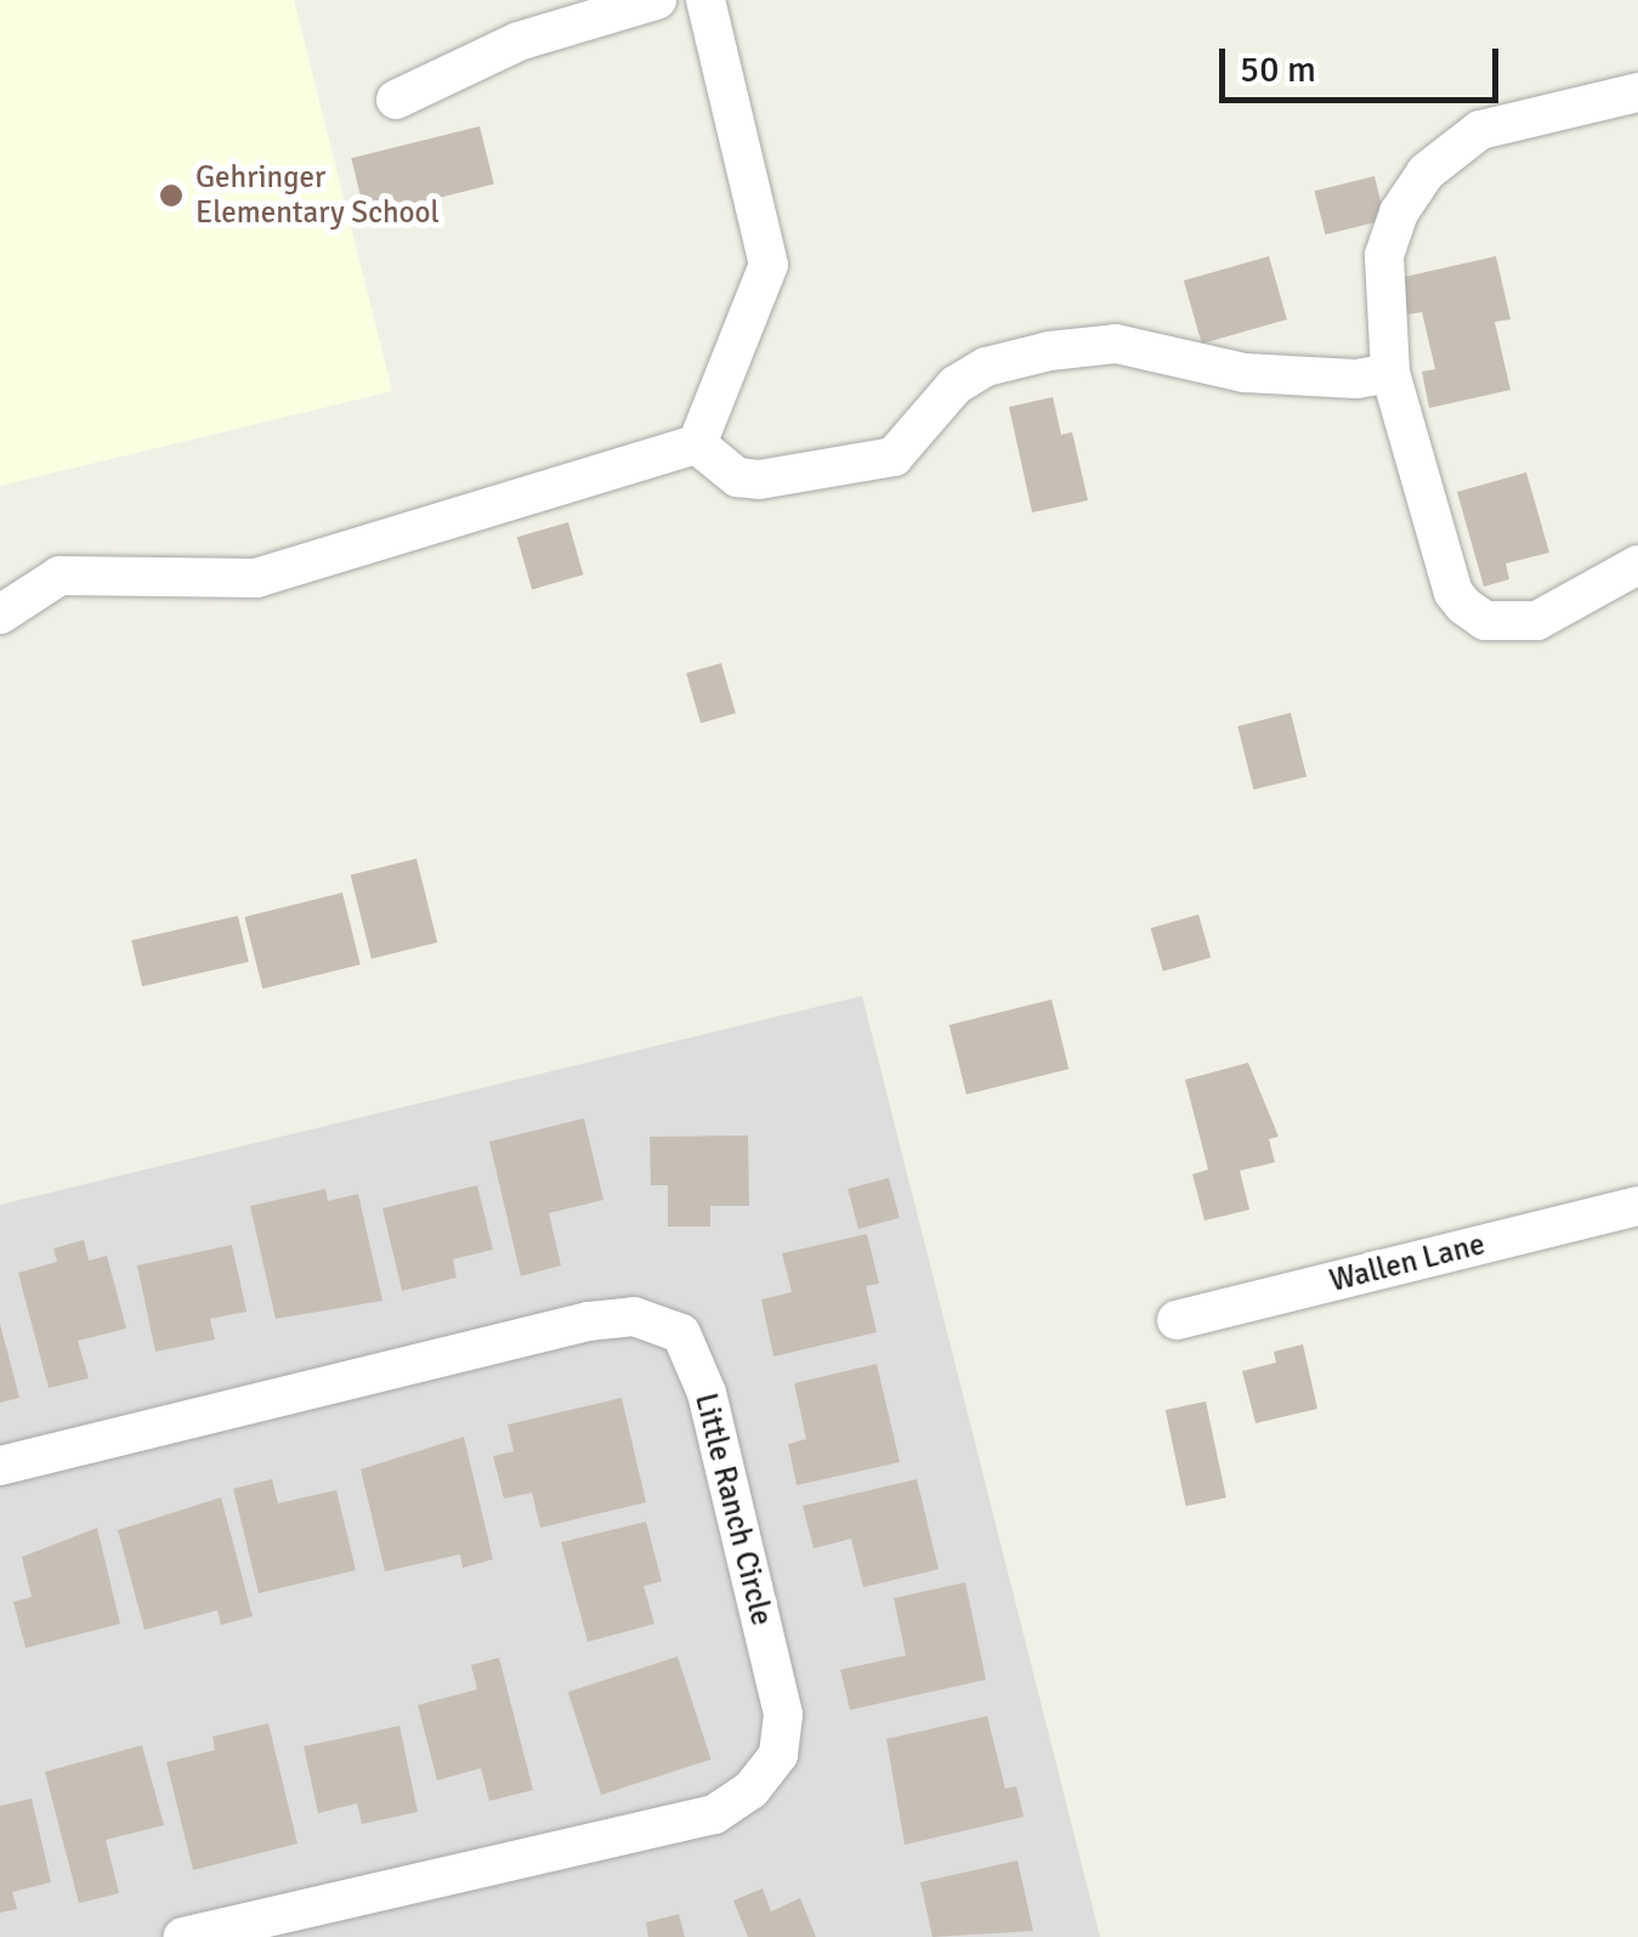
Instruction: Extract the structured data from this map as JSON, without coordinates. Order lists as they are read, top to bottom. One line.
{"streets":{"street":["Wallen Lane","Little Ranch Circle"]},"places":["Gehringer Elementary School"],"scale_bar":"50 m"}
